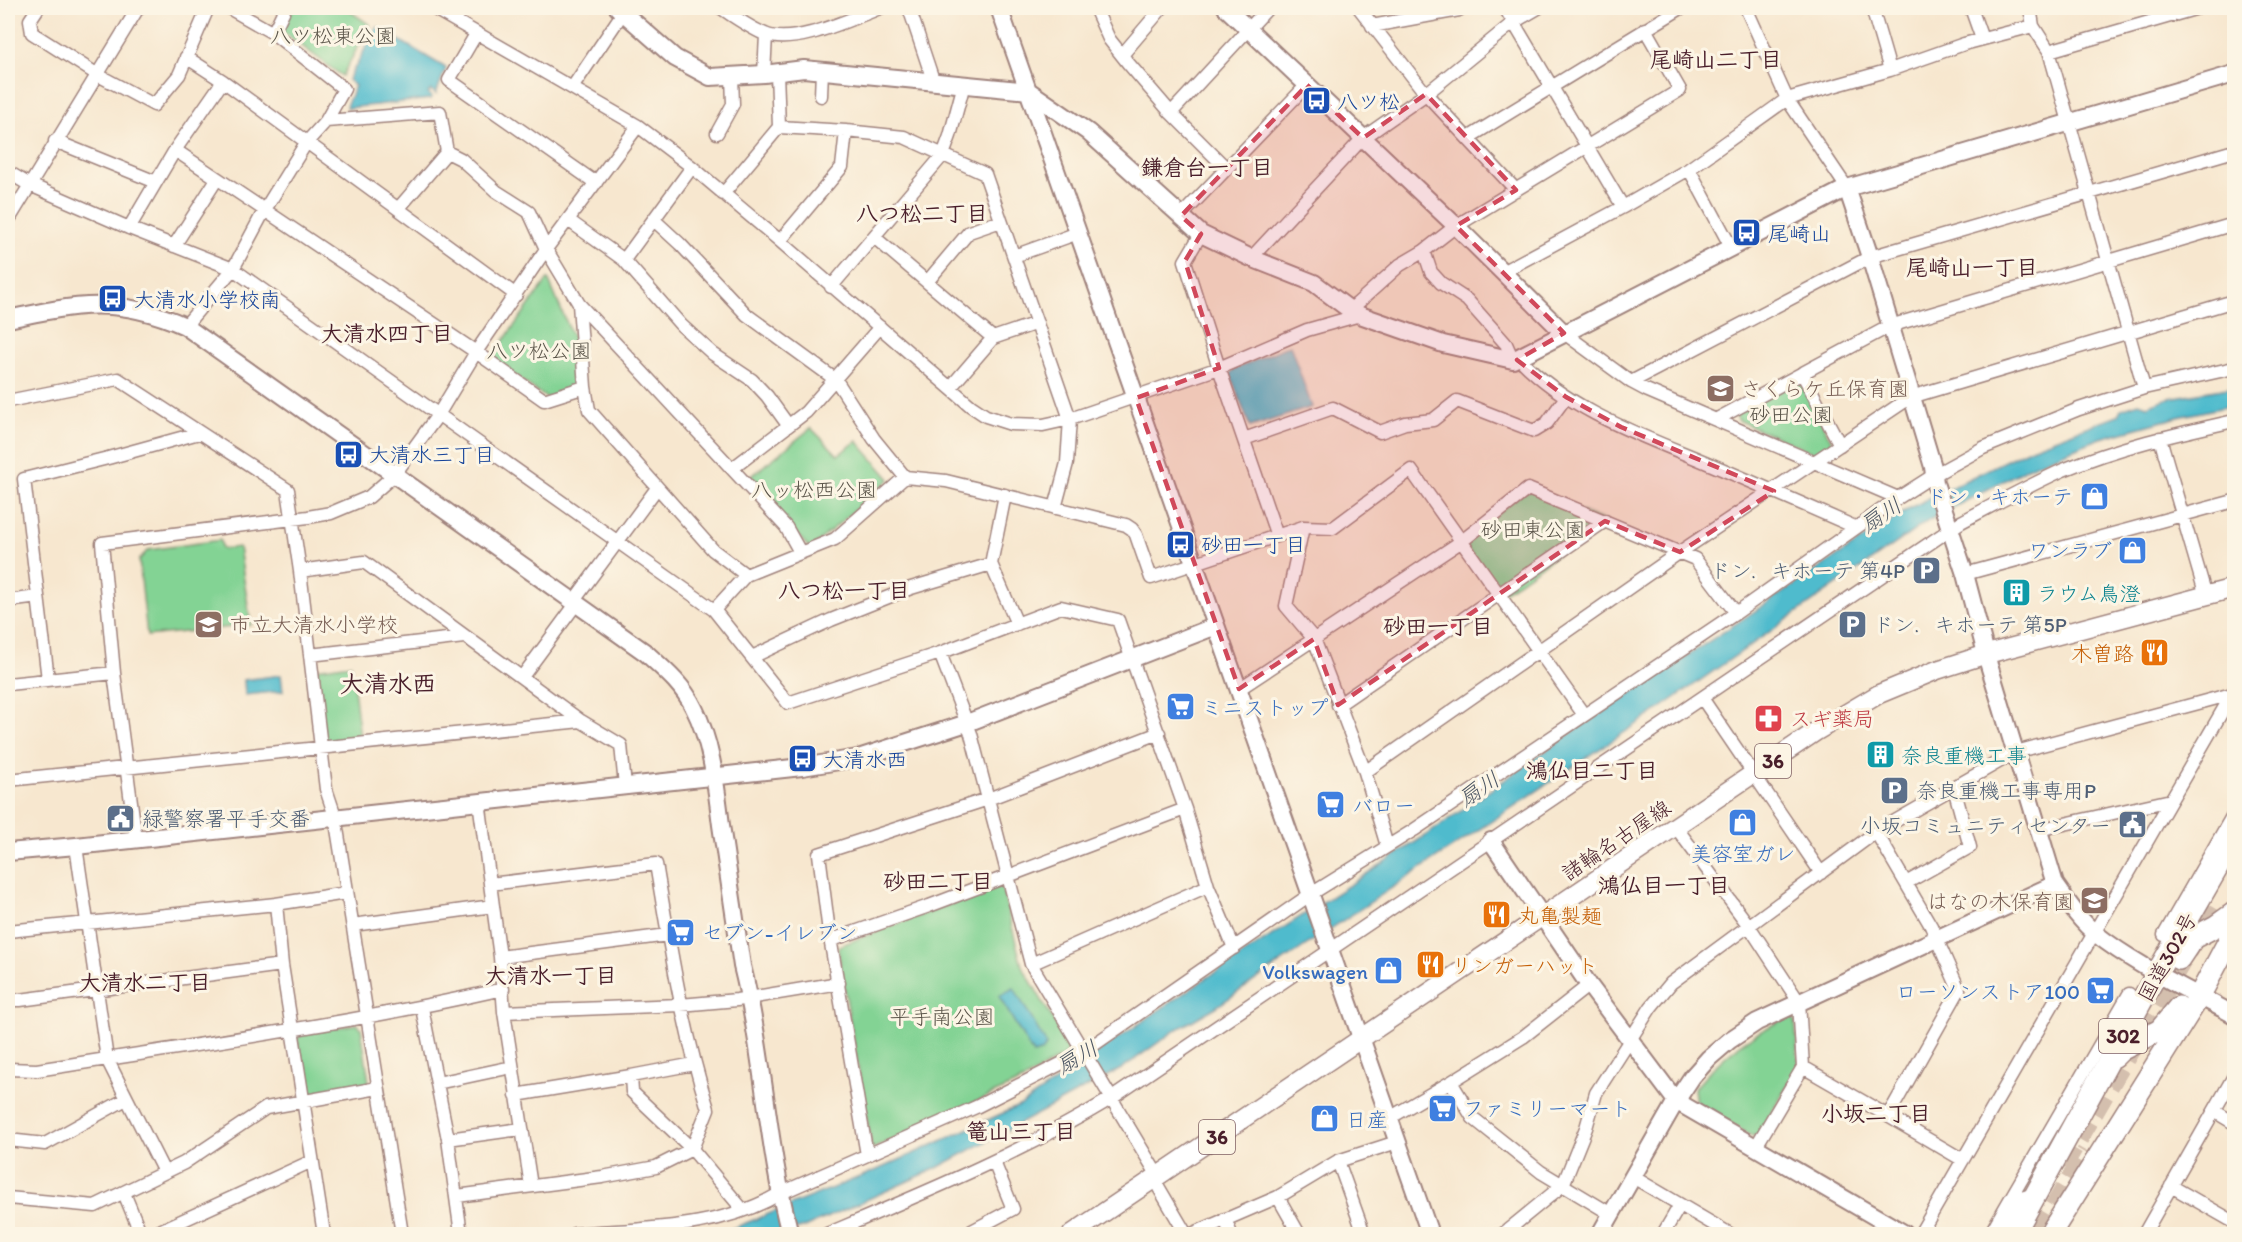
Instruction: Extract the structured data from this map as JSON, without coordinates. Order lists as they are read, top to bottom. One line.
{"streets":{"highway":["国道302号","302"],"main road":["36","諸輪名古屋線"]},"districts":["尾崎山二丁目","鎌倉台一丁目","八つ松二丁目","尾崎山一丁目","大清水四丁目","八つ松一丁目","砂田一丁目","大清水西","鴻仏目二丁目","砂田二丁目","鴻仏目一丁目","大清水一丁目","大清水二丁目","小坂二丁目","篭山三丁目"],"water":["扇川"],"parks":["八ツ松東公園","八ツ松公園","砂田公園","八ッ松西公園","砂田東公園","平手南公園"],"places":{"bus stop":["八ツ松","尾崎山","大清水小学校南","大清水三丁目","砂田一丁目","大清水西"],"school or university":["さくらケ丘保育園","市立大清水小学校","はなの木保育園"],"shop":["ドン・キホーテ","ワンラブ","美容室ガレ","Volkswagen","日産"],"parking":["ドン．キホーテ 第4P","ドン．キホーテ 第5P","奈良重機工事専用P"],"building":["ラウム鳥澄","奈良重機工事"],"restaurant":["木曽路","丸亀製麺","リンガーハット"],"supermarket":["ミニストップ","バロー","セブン-イレブン","ローソンストア100","ファミリーマート"],"pharmacy":["スギ薬局"],"public building":["緑警察署平手交番","小坂コミュニティセンター"]}}
